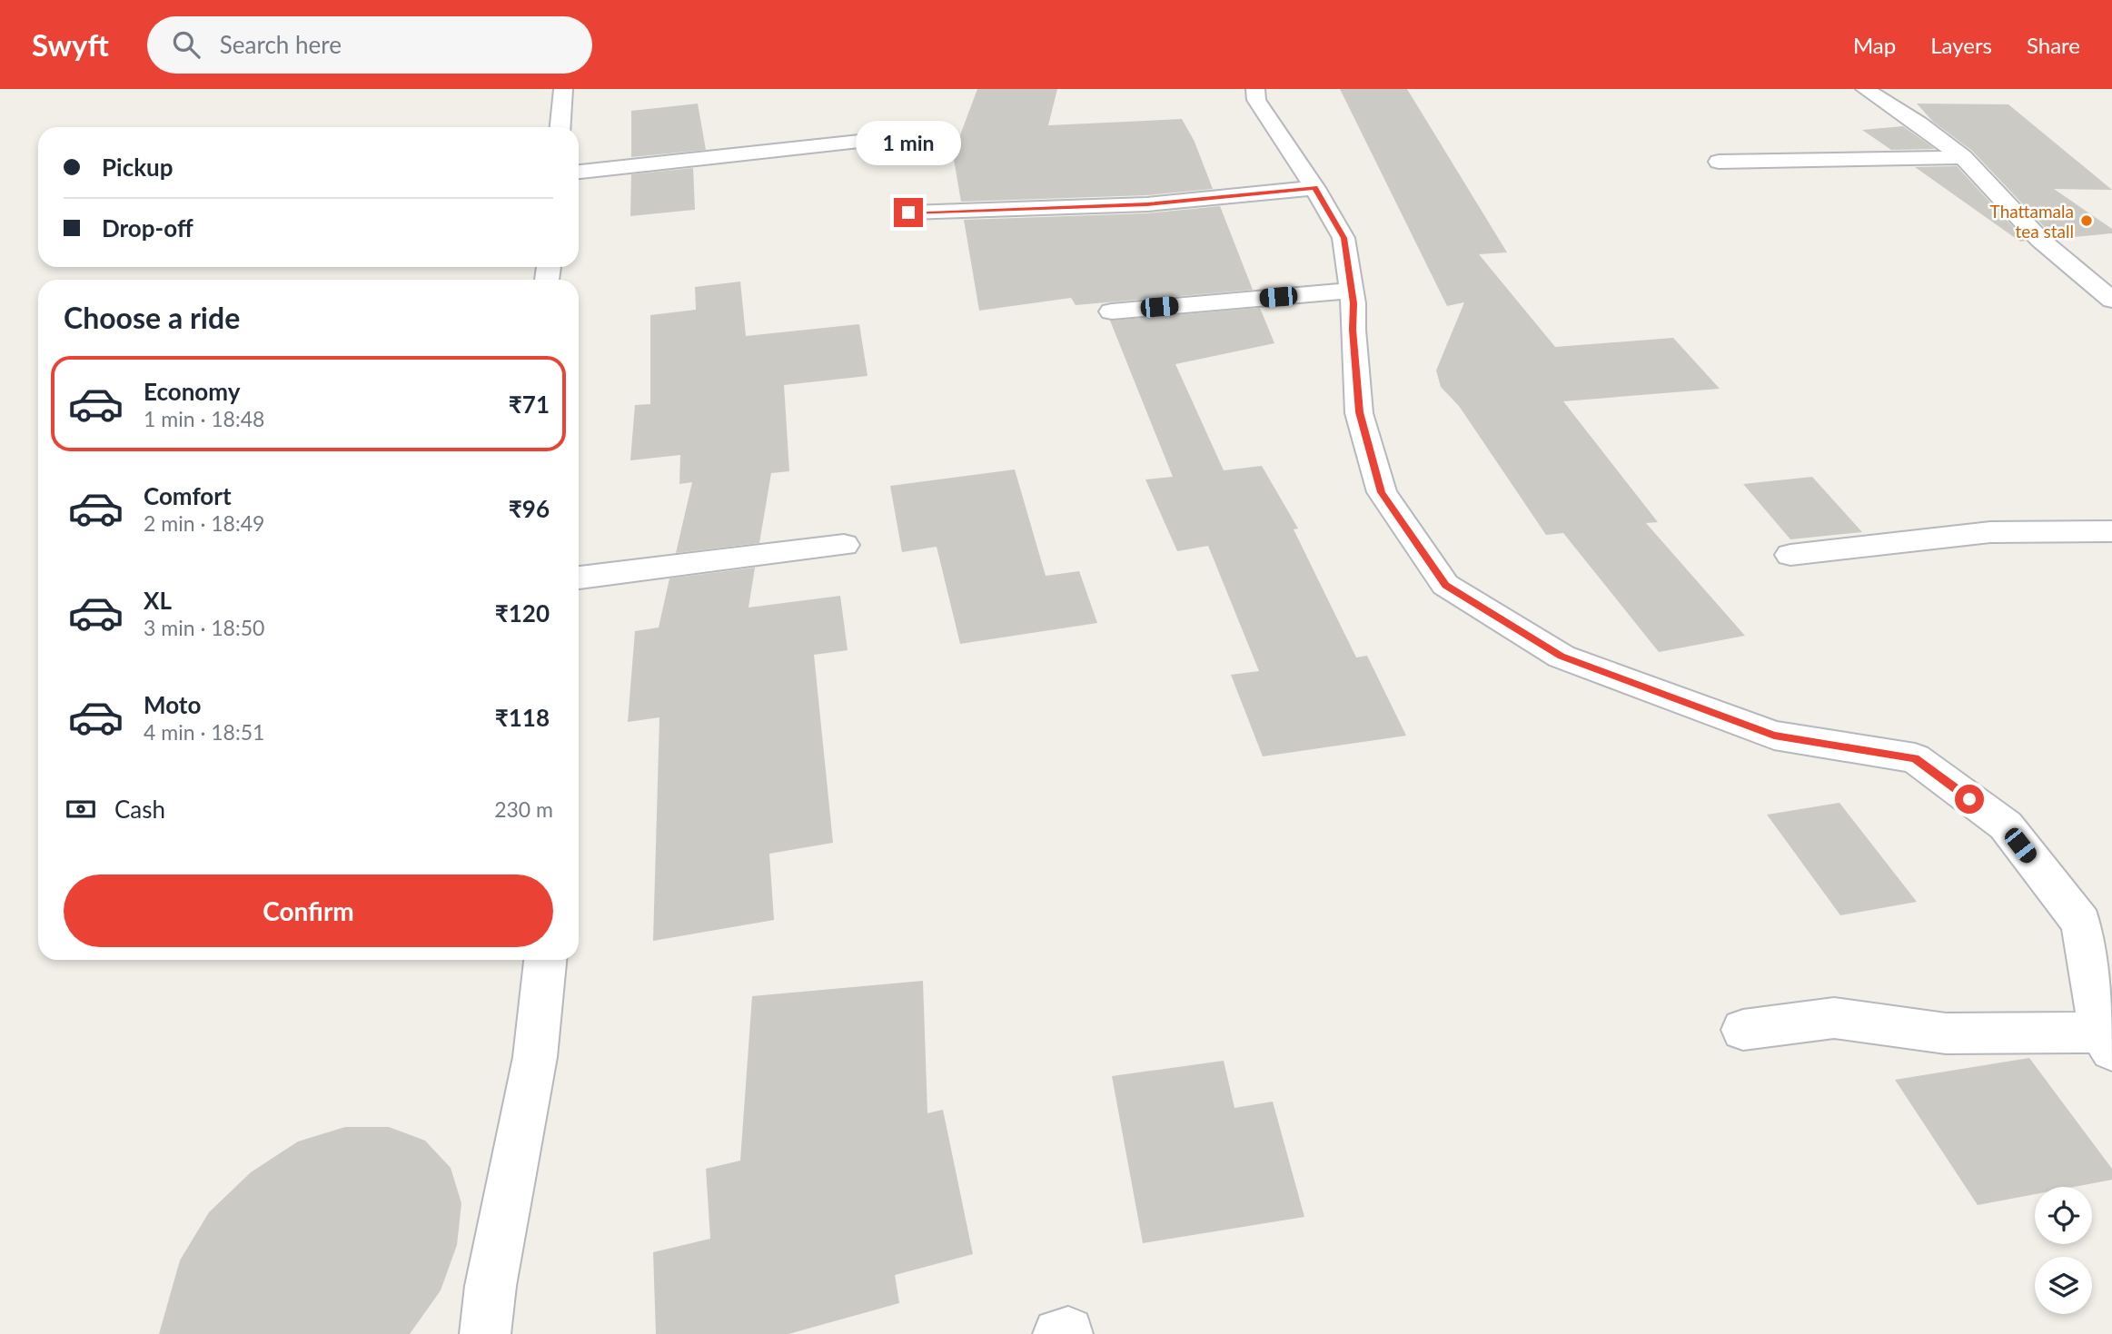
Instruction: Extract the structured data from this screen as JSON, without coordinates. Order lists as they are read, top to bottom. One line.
{"places":["Thattamala tea stall"],"page":{"header":"Swyft","search":"Search here","nav":["Map","Layers","Share"],"bubble":"1 min","banner":["Pickup","Drop-off"],"heading":"Choose a ride","list":[{"name":"Economy","note":"1 min · 18:48","value":"₹71"},{"name":"Comfort","note":"2 min · 18:49","value":"₹96"},{"name":"XL","note":"3 min · 18:50","value":"₹120"},{"name":"Moto","note":"4 min · 18:51","value":"₹118"}],"pay":["Cash","230 m"],"buttons":"Confirm"}}
